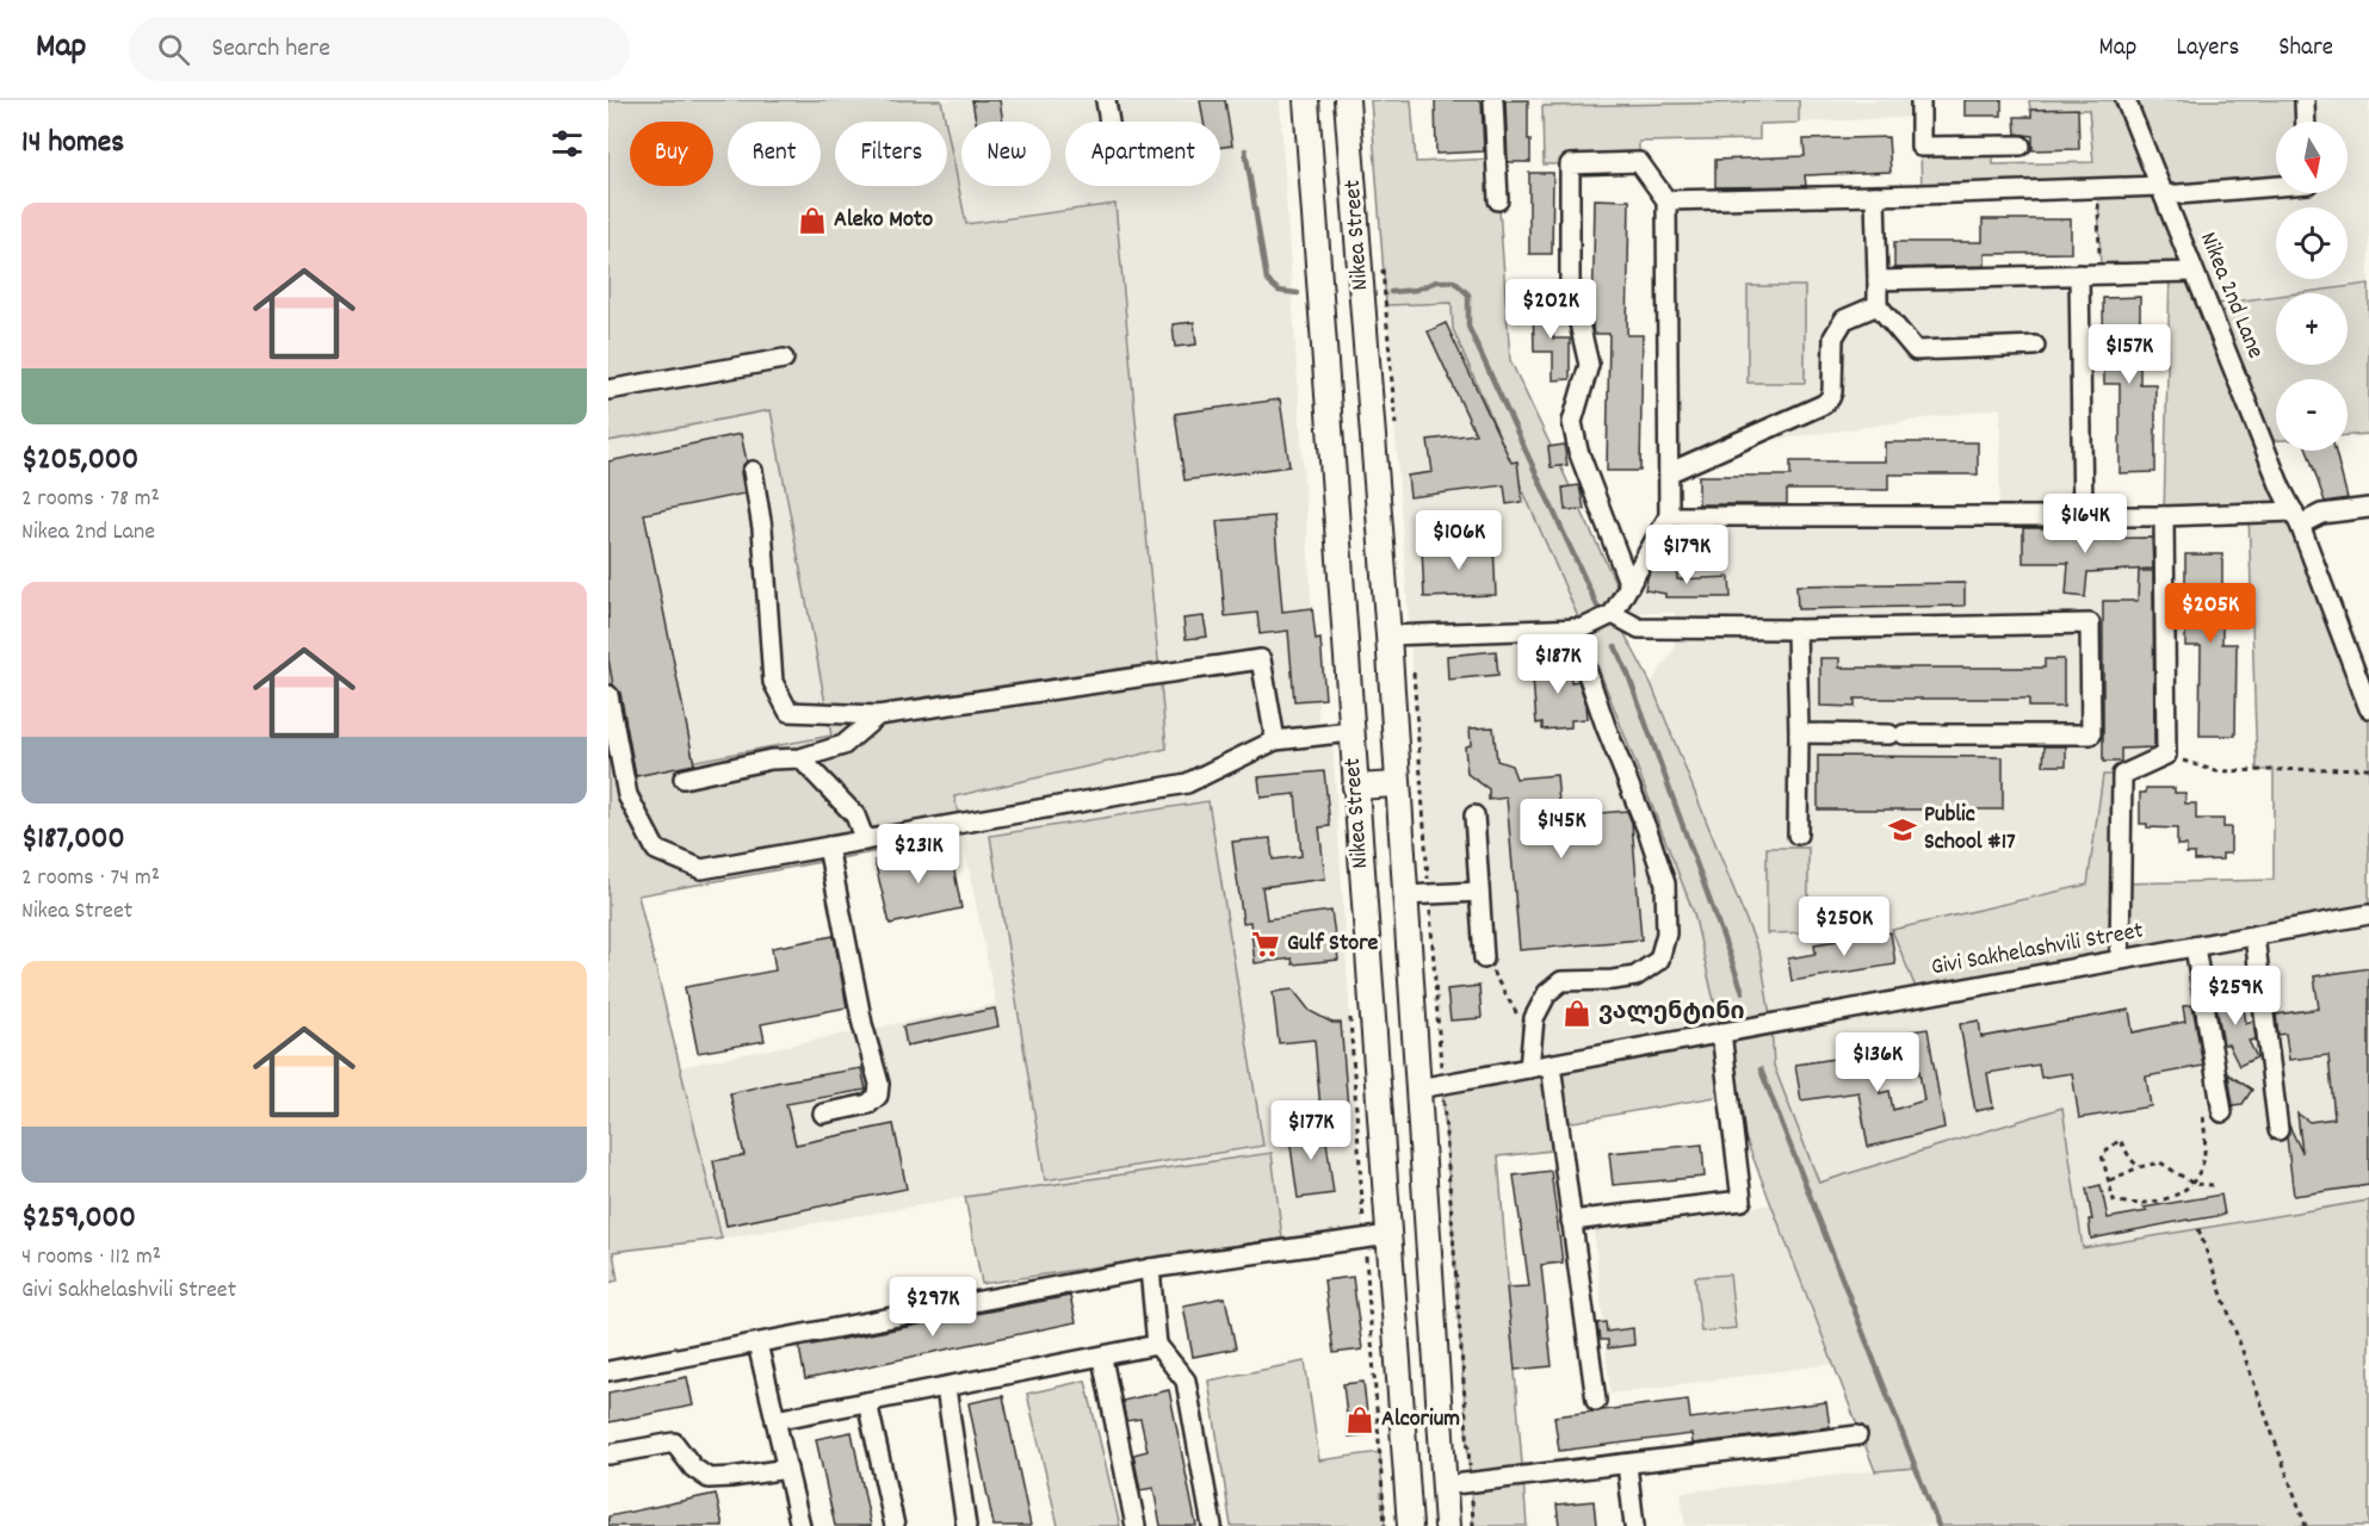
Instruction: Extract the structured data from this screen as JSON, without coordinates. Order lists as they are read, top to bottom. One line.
{"streets":{"main road":["Nikea Street"],"street":["Nikea 2nd Lane","Givi Sakhelashvili Street"]},"crossings":[["Nikea Street","Givi Sakhelashvili Street"]],"places":{"shop":["Aleko Moto","ვალენტინი","Alcorium"],"school or university":["Public School #17"],"supermarket":["Gulf Store"]},"north":"bottom","page":{"header":"Map","search":"Search here","nav":["Map","Layers","Share"],"heading":"14 homes","map_buttons":["+","−"],"chip":["Buy","Rent","Filters","New","Apartment"],"list":[{"name":"$205,000","note":"2 rooms · 78 m² · Nikea 2nd Lane"},{"name":"$187,000","note":"2 rooms · 74 m² · Nikea Street"},{"name":"$259,000","note":"4 rooms · 112 m² · Givi Sakhelashvili Street"}],"price":["$202K","$157K","$164K","$106K","$179K","$205K","$187K","$145K","$231K","$250K","$259K","$136K","$177K","$297K"]}}
